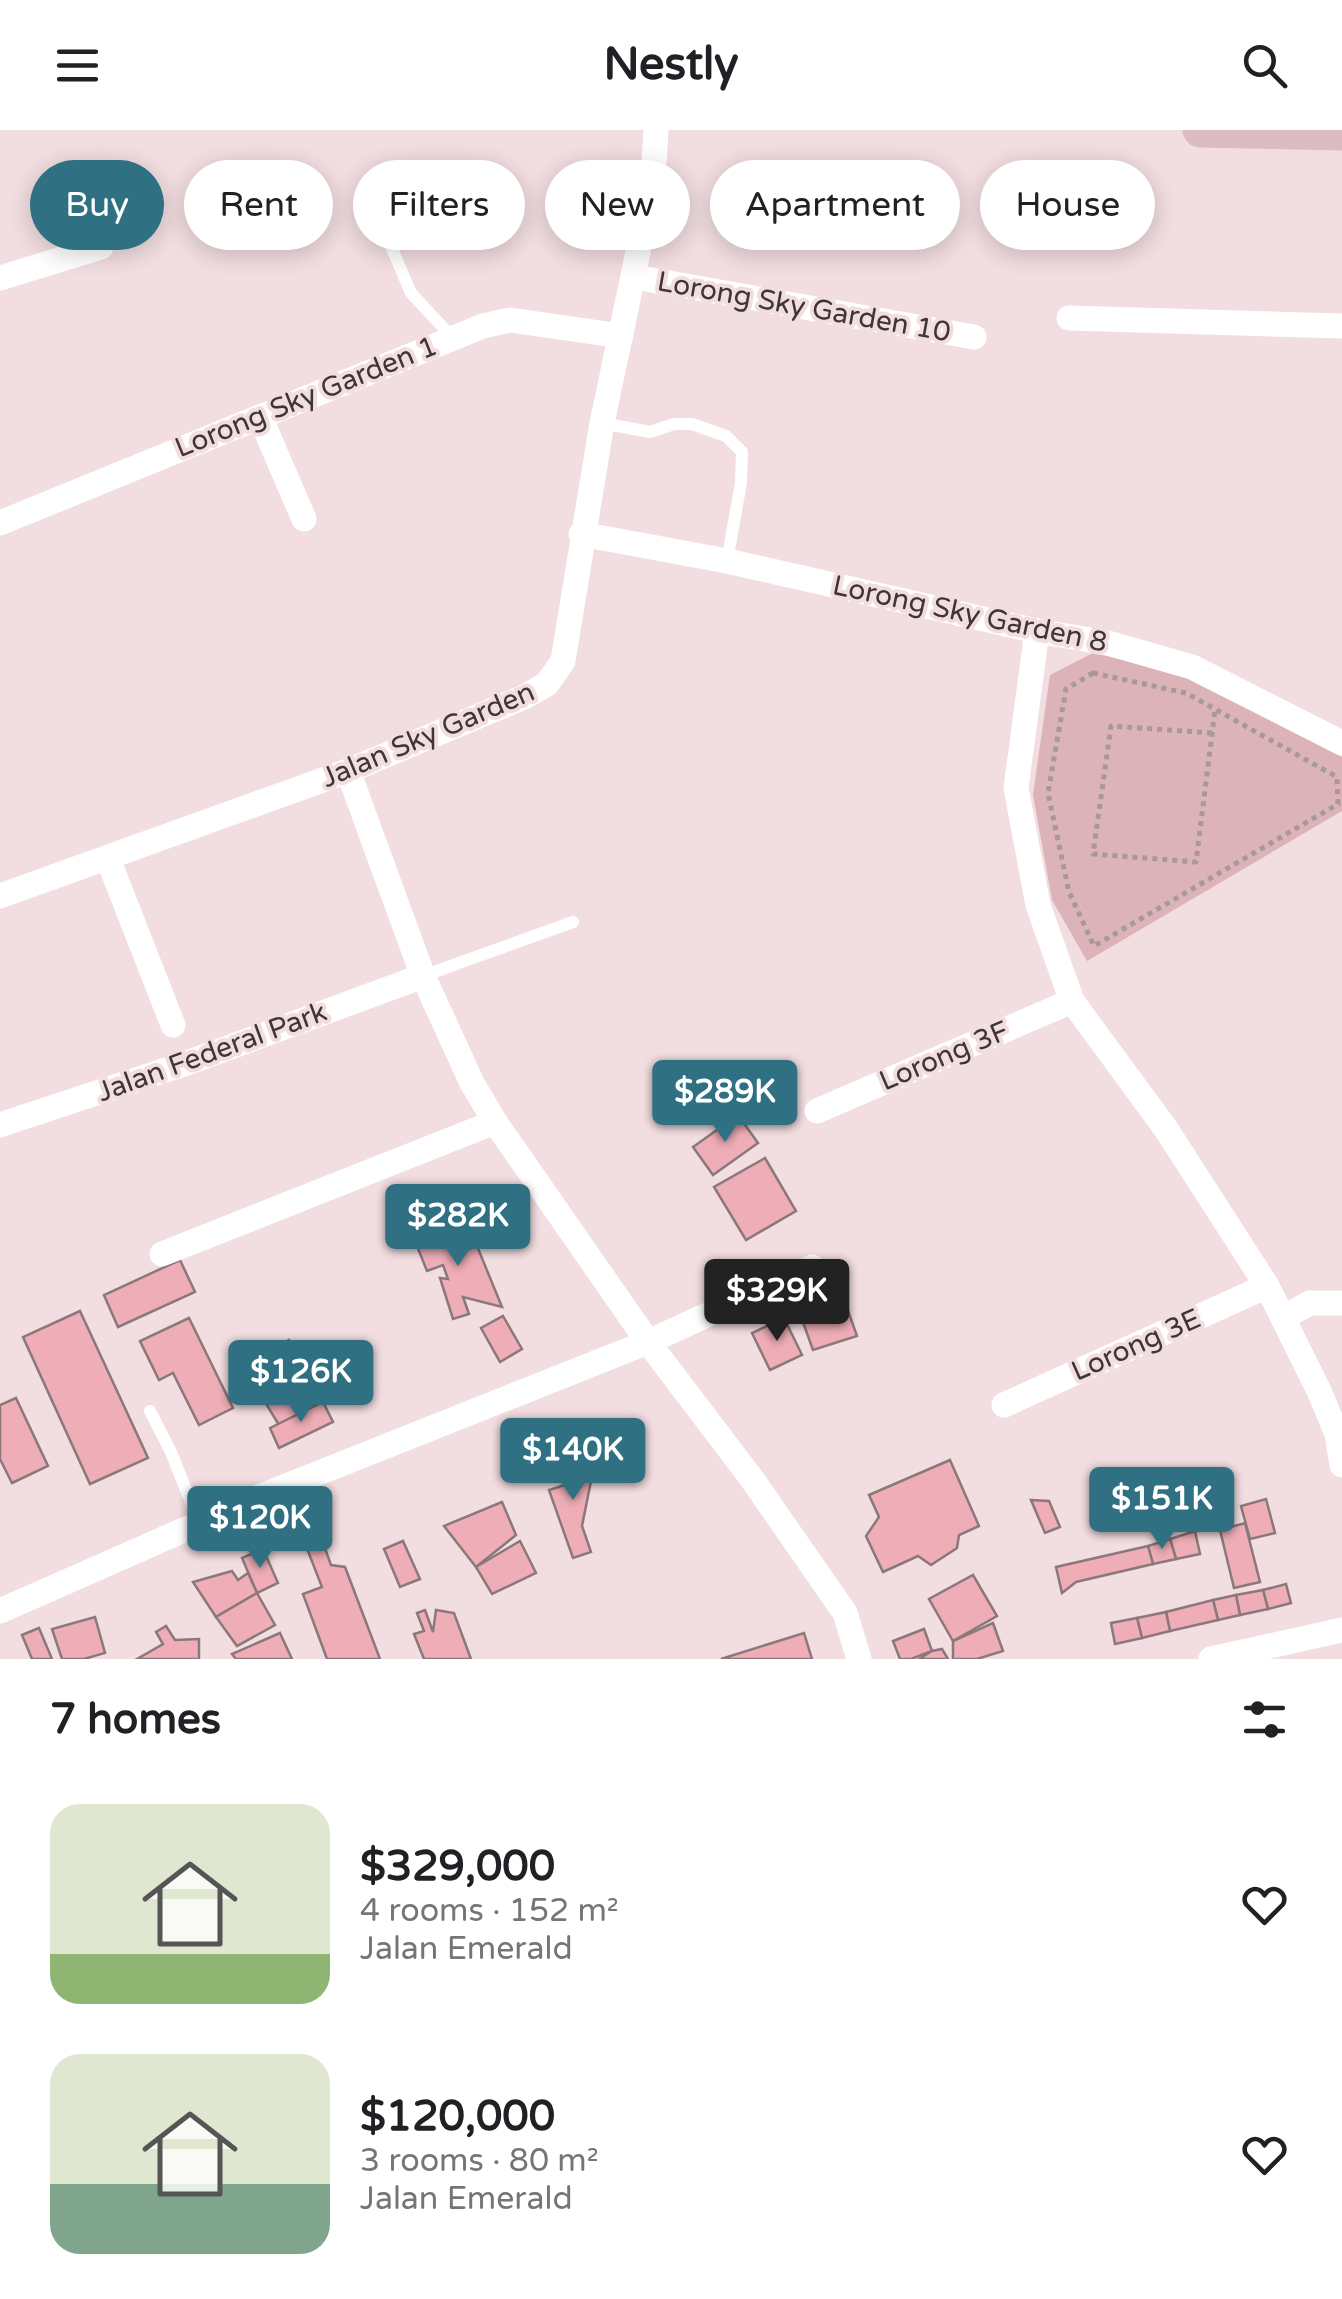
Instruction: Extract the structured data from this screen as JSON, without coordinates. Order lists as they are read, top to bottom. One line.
{"streets":{"street":["Lorong Sky Garden 10","Lorong Sky Garden 1","Lorong Sky Garden 8","Jalan Sky Garden","Jalan Federal Park","Lorong 3F","Lorong 3E"]},"crossings":[["Lorong Sky Garden 10","Jalan Sky Garden"],["Lorong Sky Garden 1","Jalan Sky Garden"],["Lorong Sky Garden 8","Jalan Sky Garden"]],"page":{"header":"Nestly","chip":["Buy","Rent","Filters","New","Apartment","House"],"price":["$289K","$282K","$329K","$126K","$140K","$151K","$120K"],"heading":"7 homes","list":[{"name":"$329,000","note":"4 rooms · 152 m² · Jalan Emerald"},{"name":"$120,000","note":"3 rooms · 80 m² · Jalan Emerald"}]}}
